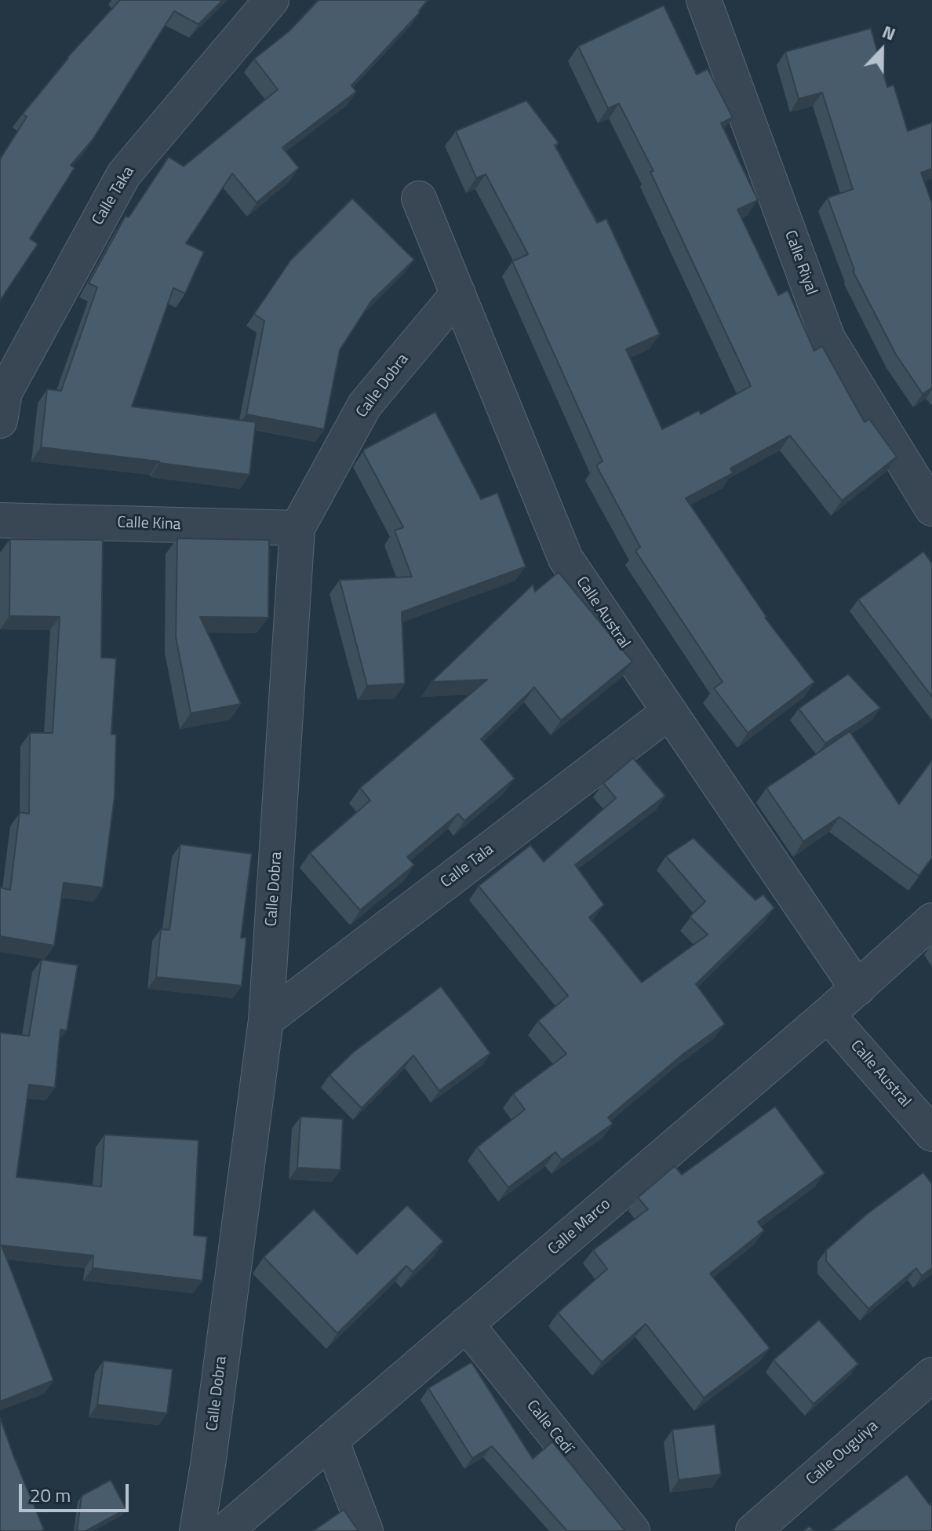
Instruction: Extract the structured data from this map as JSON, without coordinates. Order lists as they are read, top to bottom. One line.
{"streets":{"street":["Calle Taka","Calle Riyal","Calle Dobra","Calle Kina","Calle Austral","Calle Tala","Calle Marco","Calle Cedí","Calle Ouguiya"]},"crossings":[["Calle Dobra","Calle Kina"],["Calle Dobra","Calle Austral"],["Calle Dobra","Calle Tala"],["Calle Austral","Calle Tala"],["Calle Austral","Calle Marco"],["Calle Marco","Calle Cedí"]],"scale_bar":"20 m","north":"top"}
